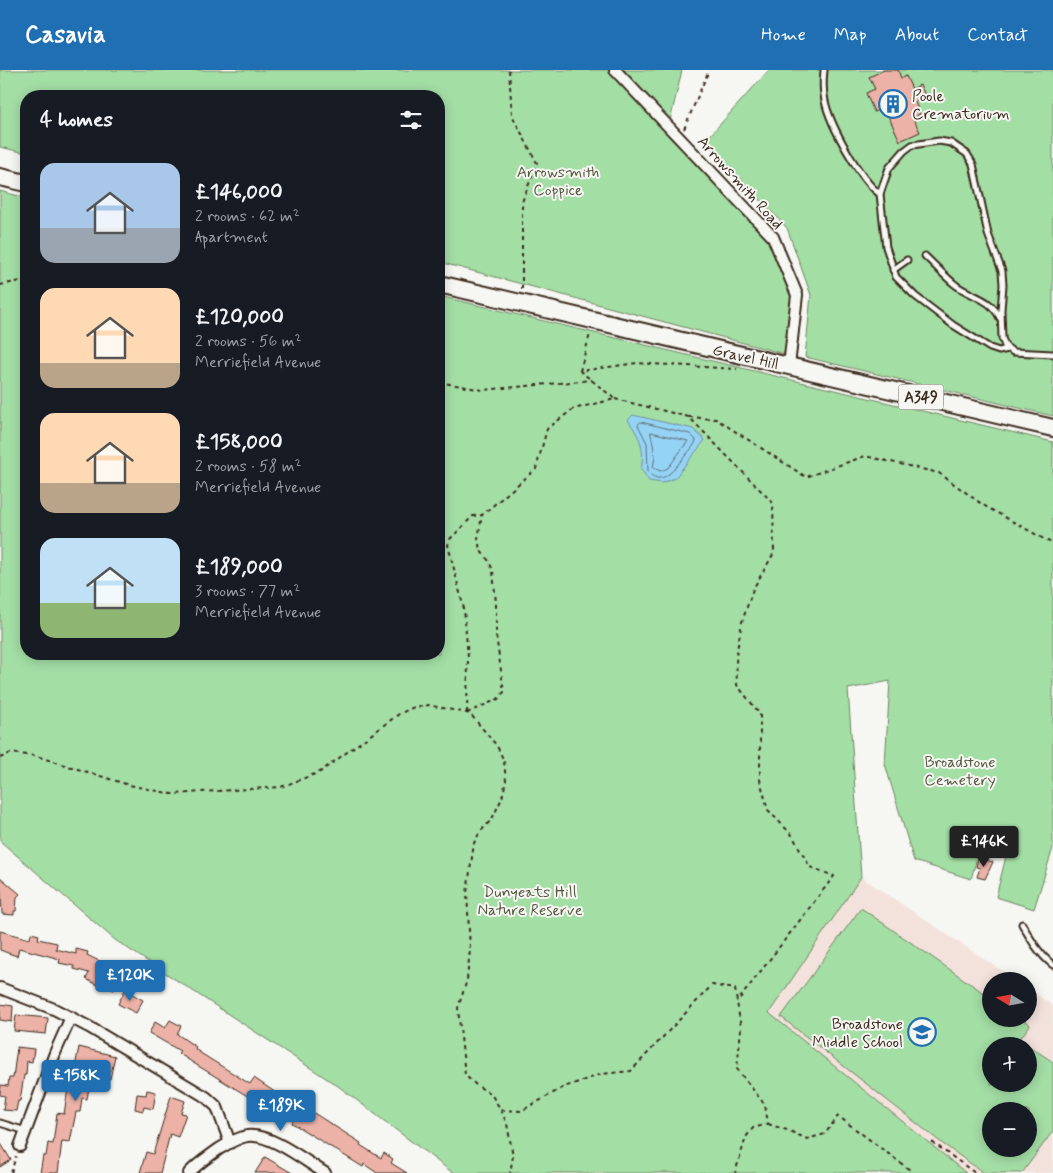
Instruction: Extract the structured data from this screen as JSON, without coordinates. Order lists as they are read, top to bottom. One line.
{"streets":{"main road":["Gravel Hill","A349"],"street":["Arrowsmith Road"]},"crossings":[["Arrowsmith Road","Gravel Hill"]],"parks":["Arrowsmith Coppice","Broadstone Cemetery","Dunyeats Hill Nature Reserve"],"places":{"building":["Poole Crematorium"],"school or university":["Broadstone Middle School"]},"north":"left","page":{"header":"Casavia","nav":["Home","Map","About","Contact"],"heading":"4 homes","list":[{"name":"£146,000","note":"2 rooms · 62 m² · Apartment"},{"name":"£120,000","note":"2 rooms · 56 m² · Merriefield Avenue"},{"name":"£158,000","note":"2 rooms · 58 m² · Merriefield Avenue"},{"name":"£189,000","note":"3 rooms · 77 m² · Merriefield Avenue"}],"price":["£146K","£120K","£158K","£189K"],"map_buttons":["+","−"]}}
